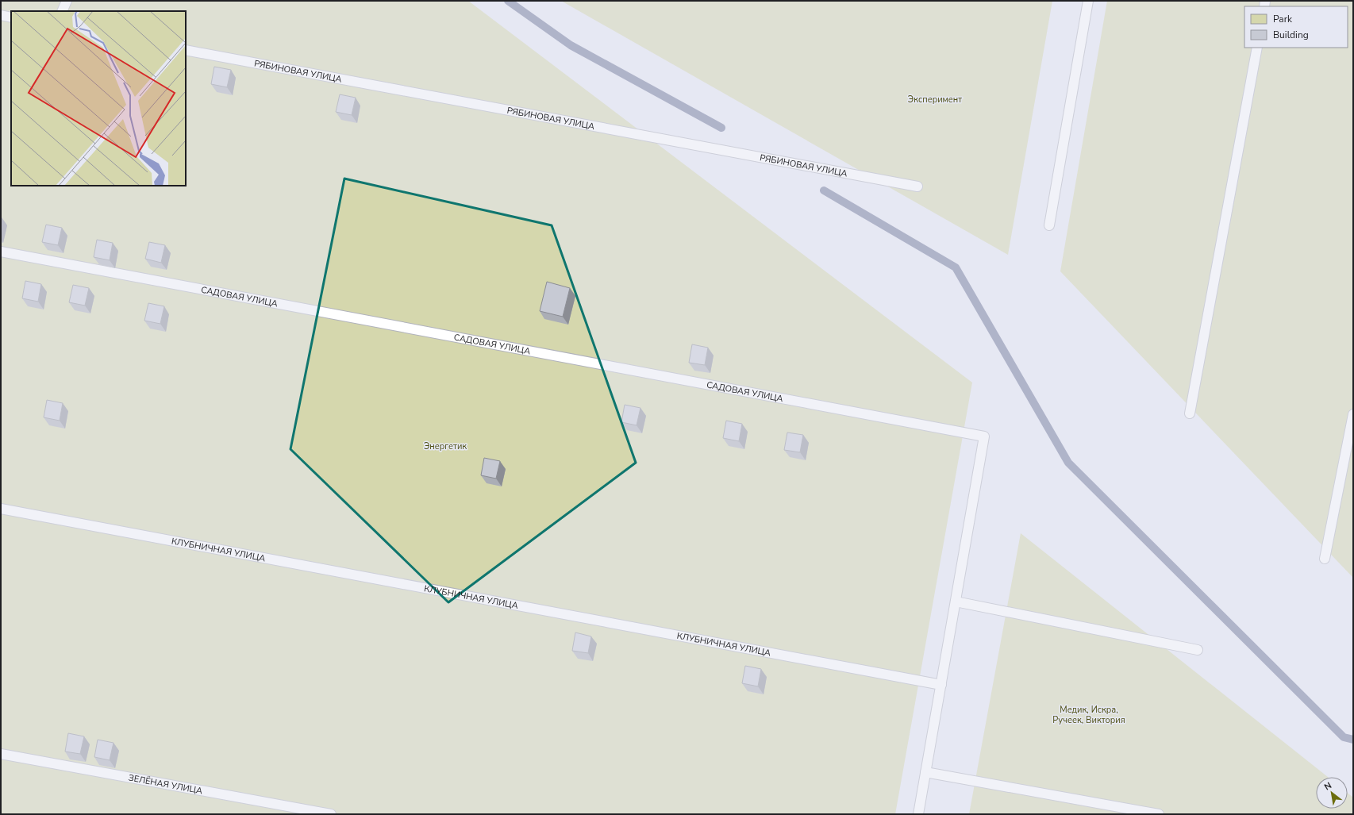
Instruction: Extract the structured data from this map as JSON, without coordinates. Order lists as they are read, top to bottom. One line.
{"streets":{"lane":["РЯБИНОВАЯ УЛИЦА","САДОВАЯ УЛИЦА","КЛУБНИЧНАЯ УЛИЦА","ЗЕЛЁНАЯ УЛИЦА"]},"parks":["Эксперимент","Энергетик","Медик, Искра, Ручеек, Виктория"],"legend":["Park","Building"],"north":"top left"}
